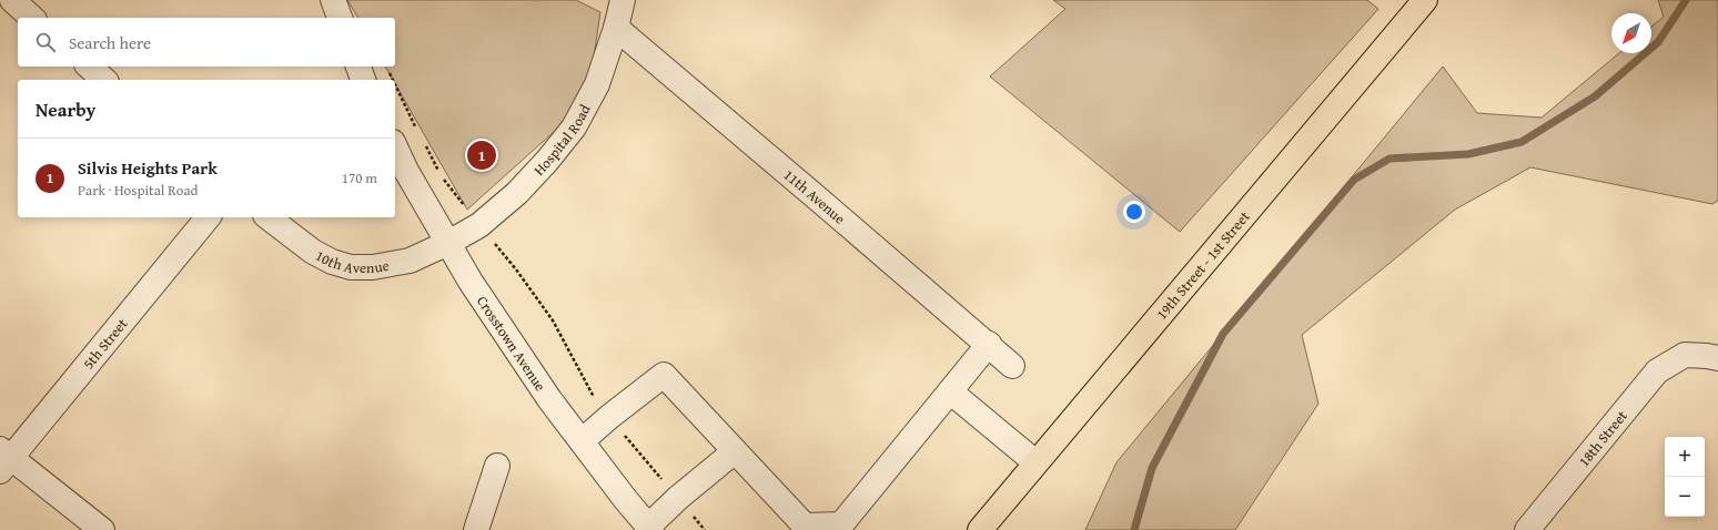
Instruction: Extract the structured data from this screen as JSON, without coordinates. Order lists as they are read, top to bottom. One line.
{"streets":{"main road":["19th Street - 1st Street"],"street":["Hospital Road","11th Avenue","10th Avenue","5th Street","Crosstown Avenue","18th Street"]},"crossings":[["Hospital Road","11th Avenue"],["Hospital Road","10th Avenue"],["Hospital Road","Crosstown Avenue"],["10th Avenue","Crosstown Avenue"]],"north":"bottom left","page":{"search":"Search here","heading":"Nearby","list":[{"mark":"1","name":"Silvis Heights Park","note":"Park · Hospital Road","value":"170 m"}],"pins":"1","map_buttons":["+","−"]}}
